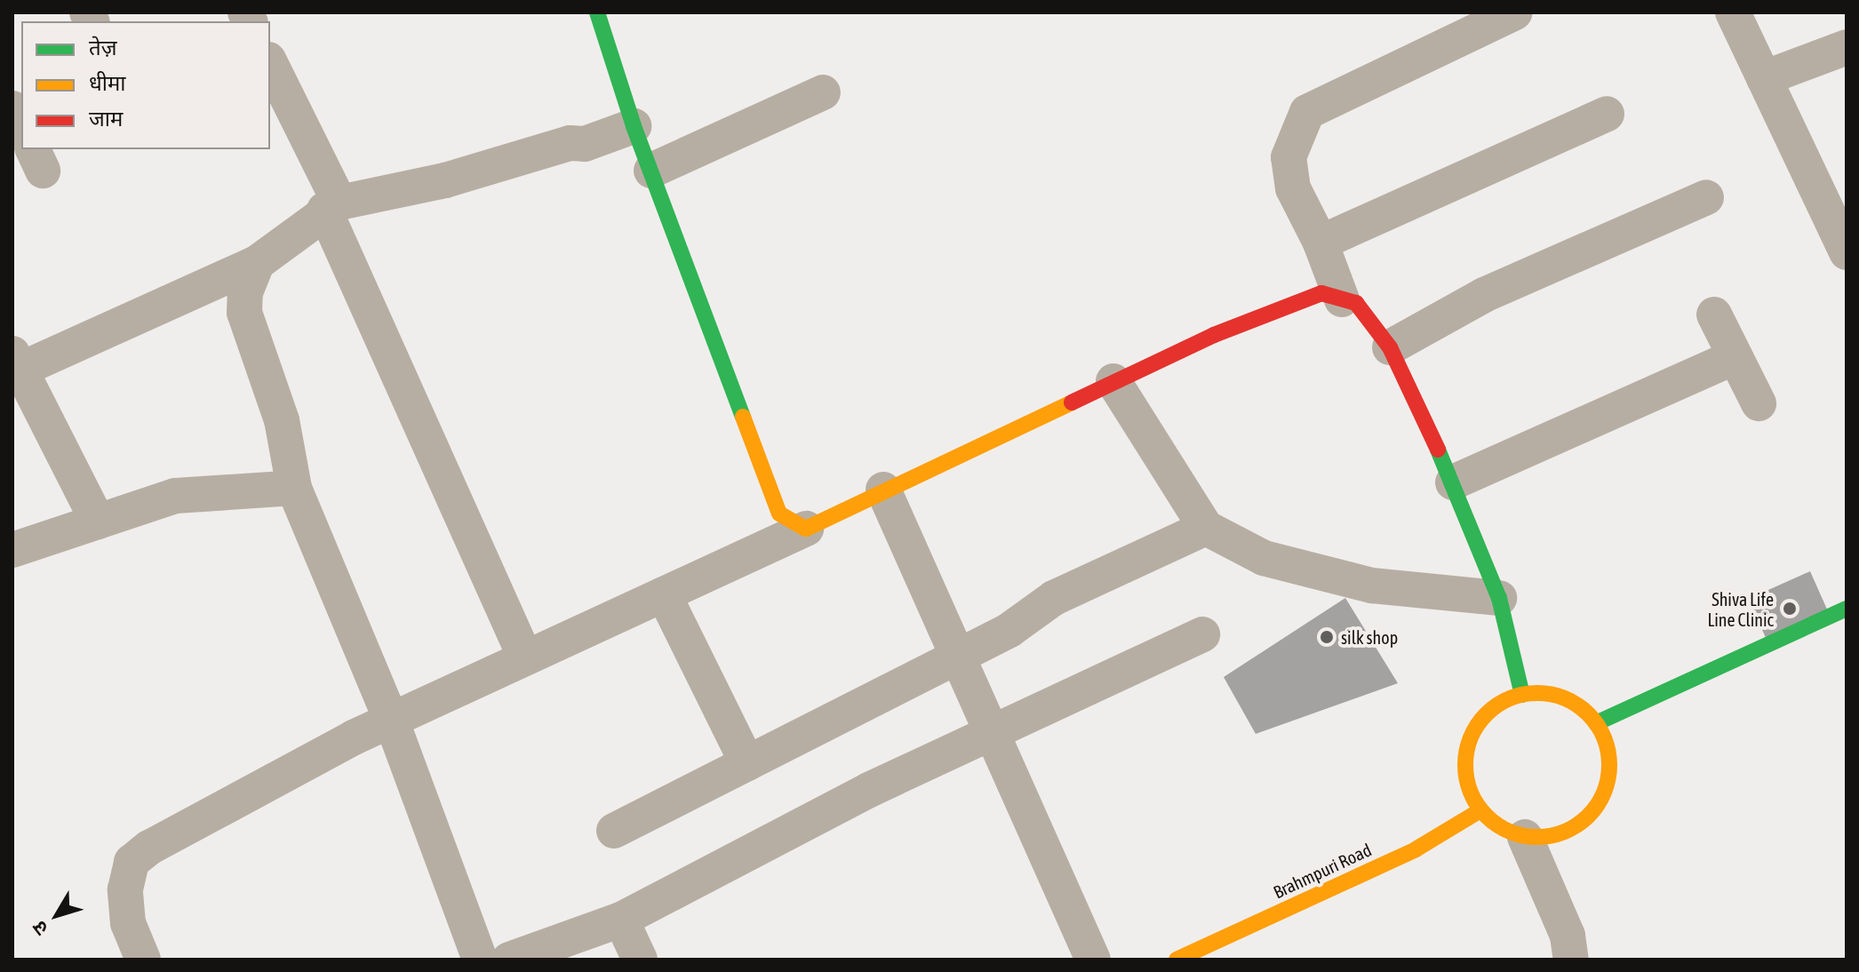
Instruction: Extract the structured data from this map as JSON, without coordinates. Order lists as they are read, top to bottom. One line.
{"streets":{"street":["Brahmpuri Road"]},"places":["Shiva Life Line Clinic","silk shop"],"legend":["तेज़","धीमा","जाम"],"north":"bottom left"}
